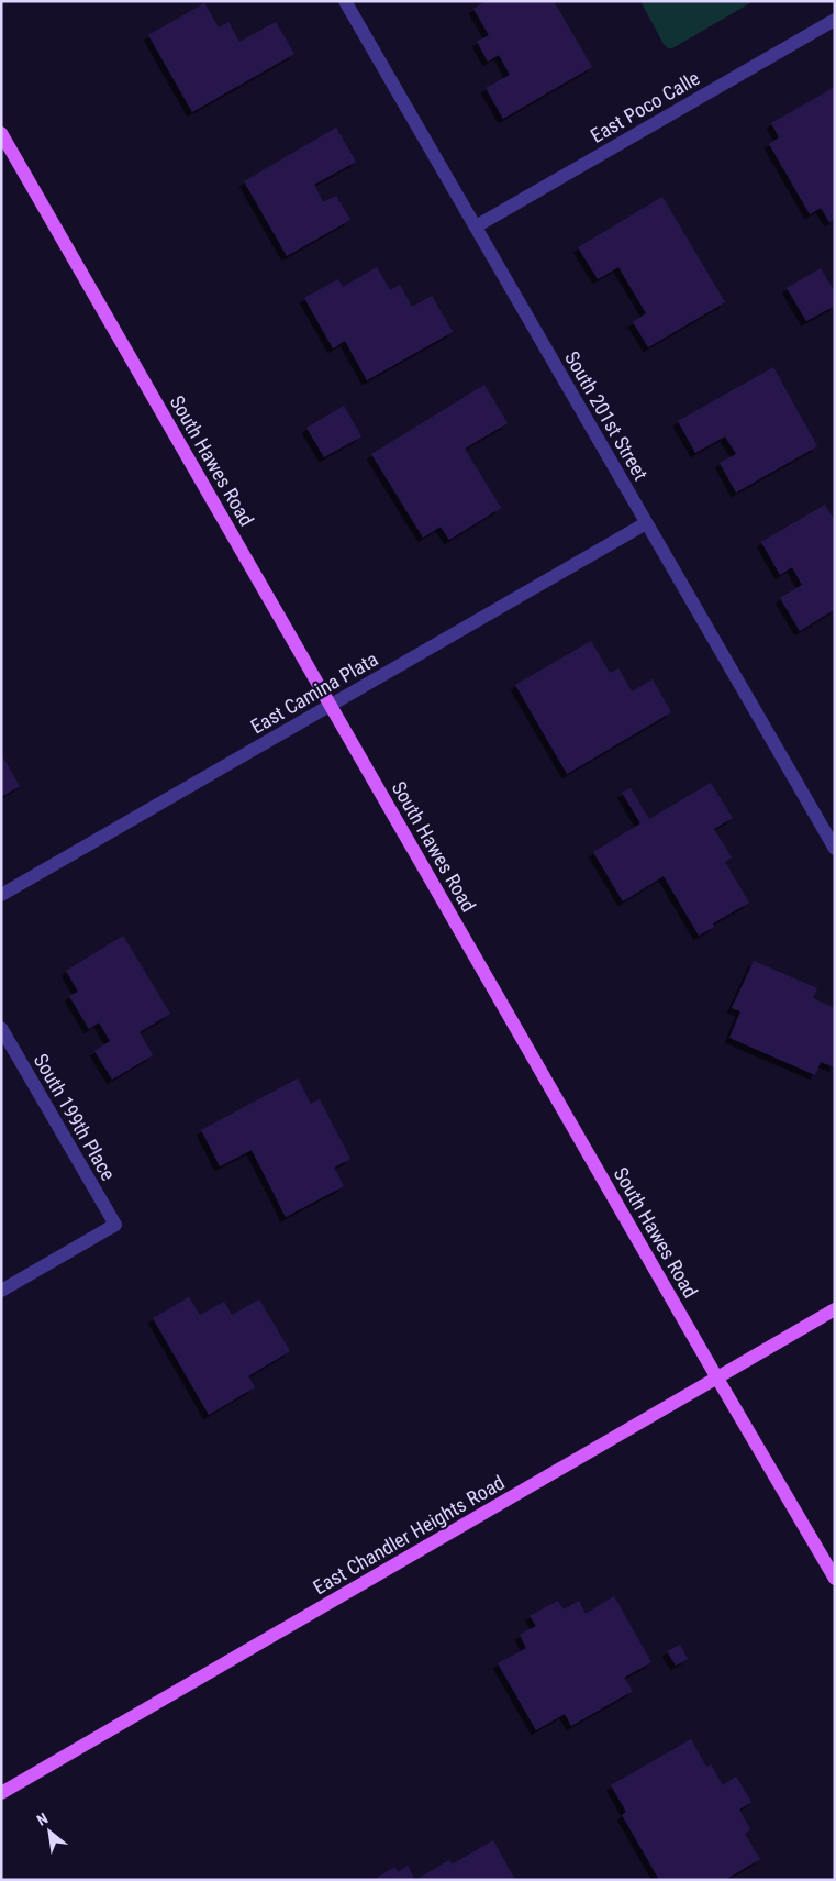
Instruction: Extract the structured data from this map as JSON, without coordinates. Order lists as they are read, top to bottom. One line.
{"streets":{"main road":["South Hawes Road","East Chandler Heights Road"],"street":["East Poco Calle","South 201st Street","East Camina Plata","South 199th Place"]},"crossings":[["East Poco Calle","South 201st Street"],["South 201st Street","East Camina Plata"],["South Hawes Road","East Camina Plata"],["South Hawes Road","East Chandler Heights Road"]],"north":"top left"}
